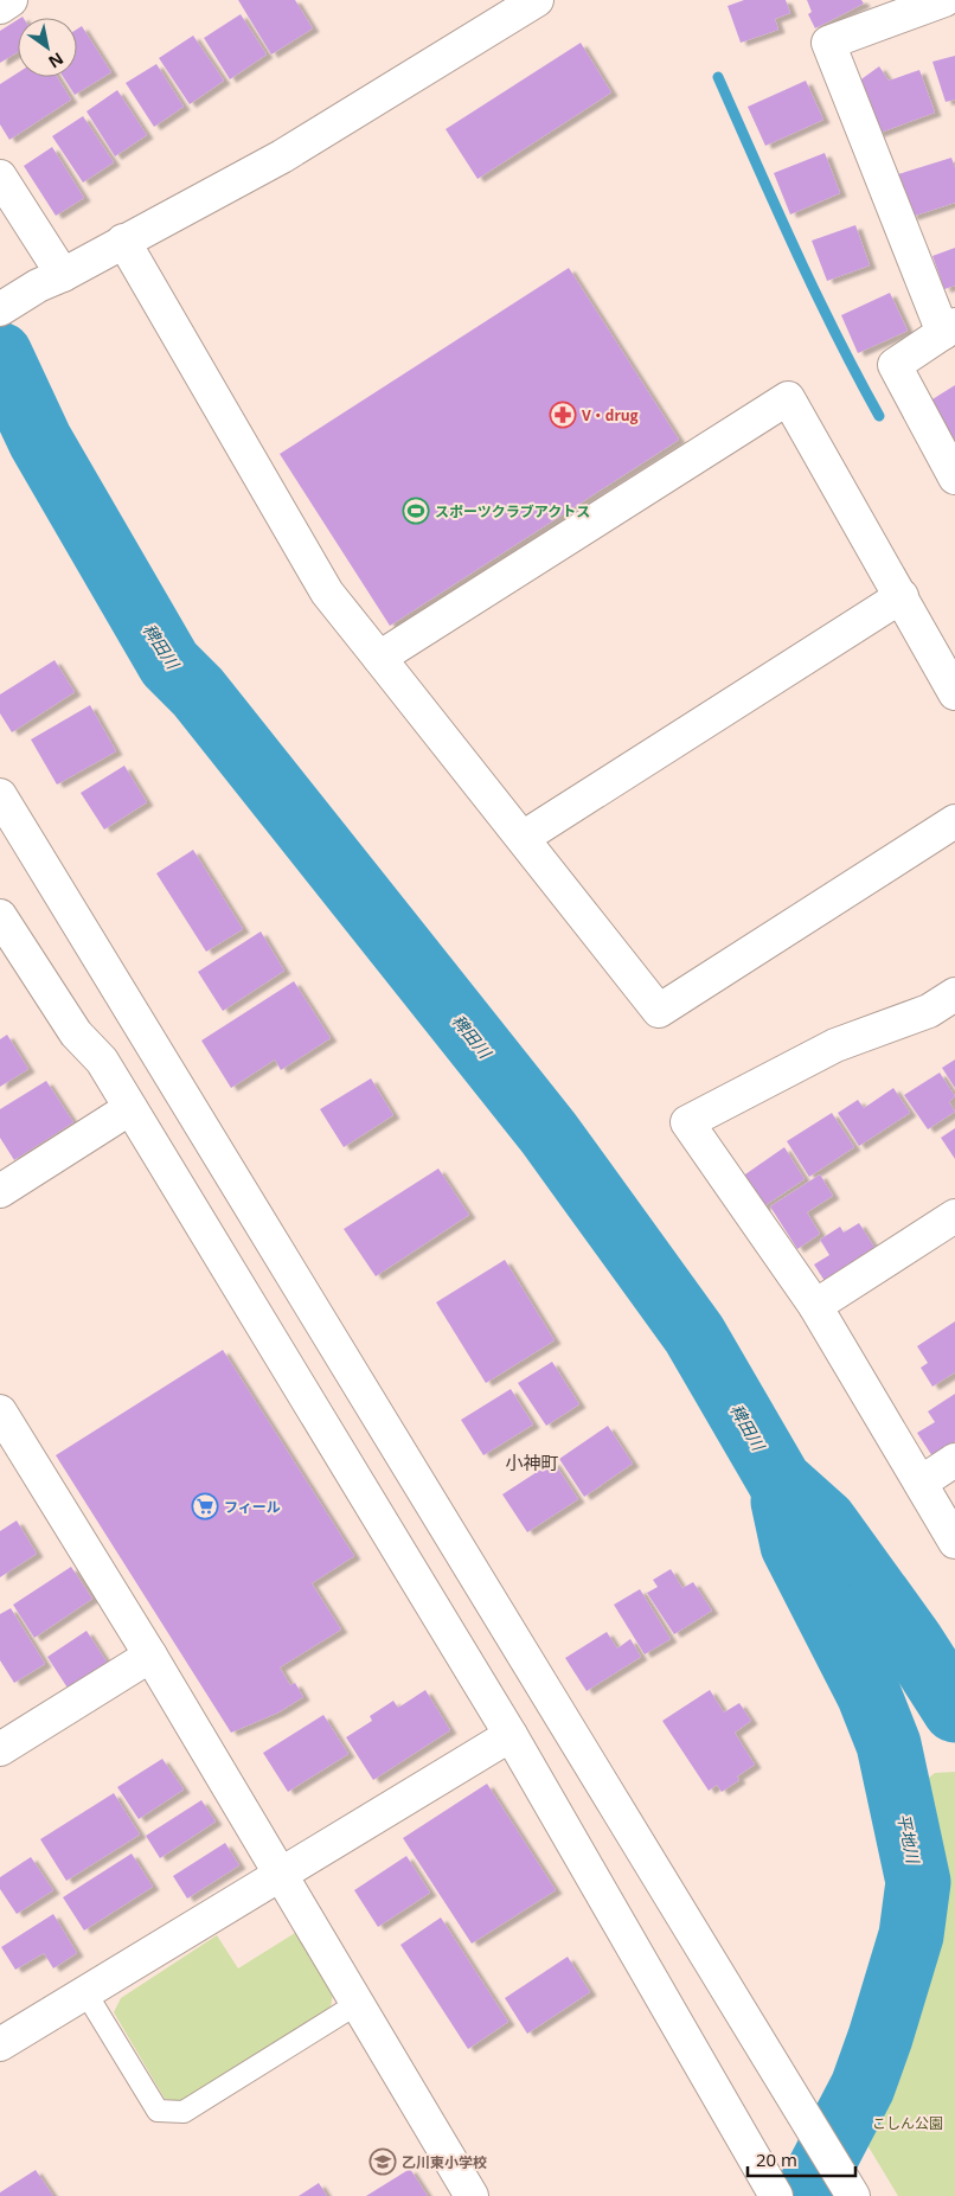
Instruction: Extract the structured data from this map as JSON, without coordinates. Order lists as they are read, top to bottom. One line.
{"districts":["小神町"],"water":["稗田川","平地川"],"parks":["こしん公園"],"places":{"pharmacy":["V・drug"],"sports":["スポーツクラブアクトス"],"supermarket":["フィール"],"school or university":["乙川東小学校"]},"scale_bar":"20 m","north":"bottom right"}
